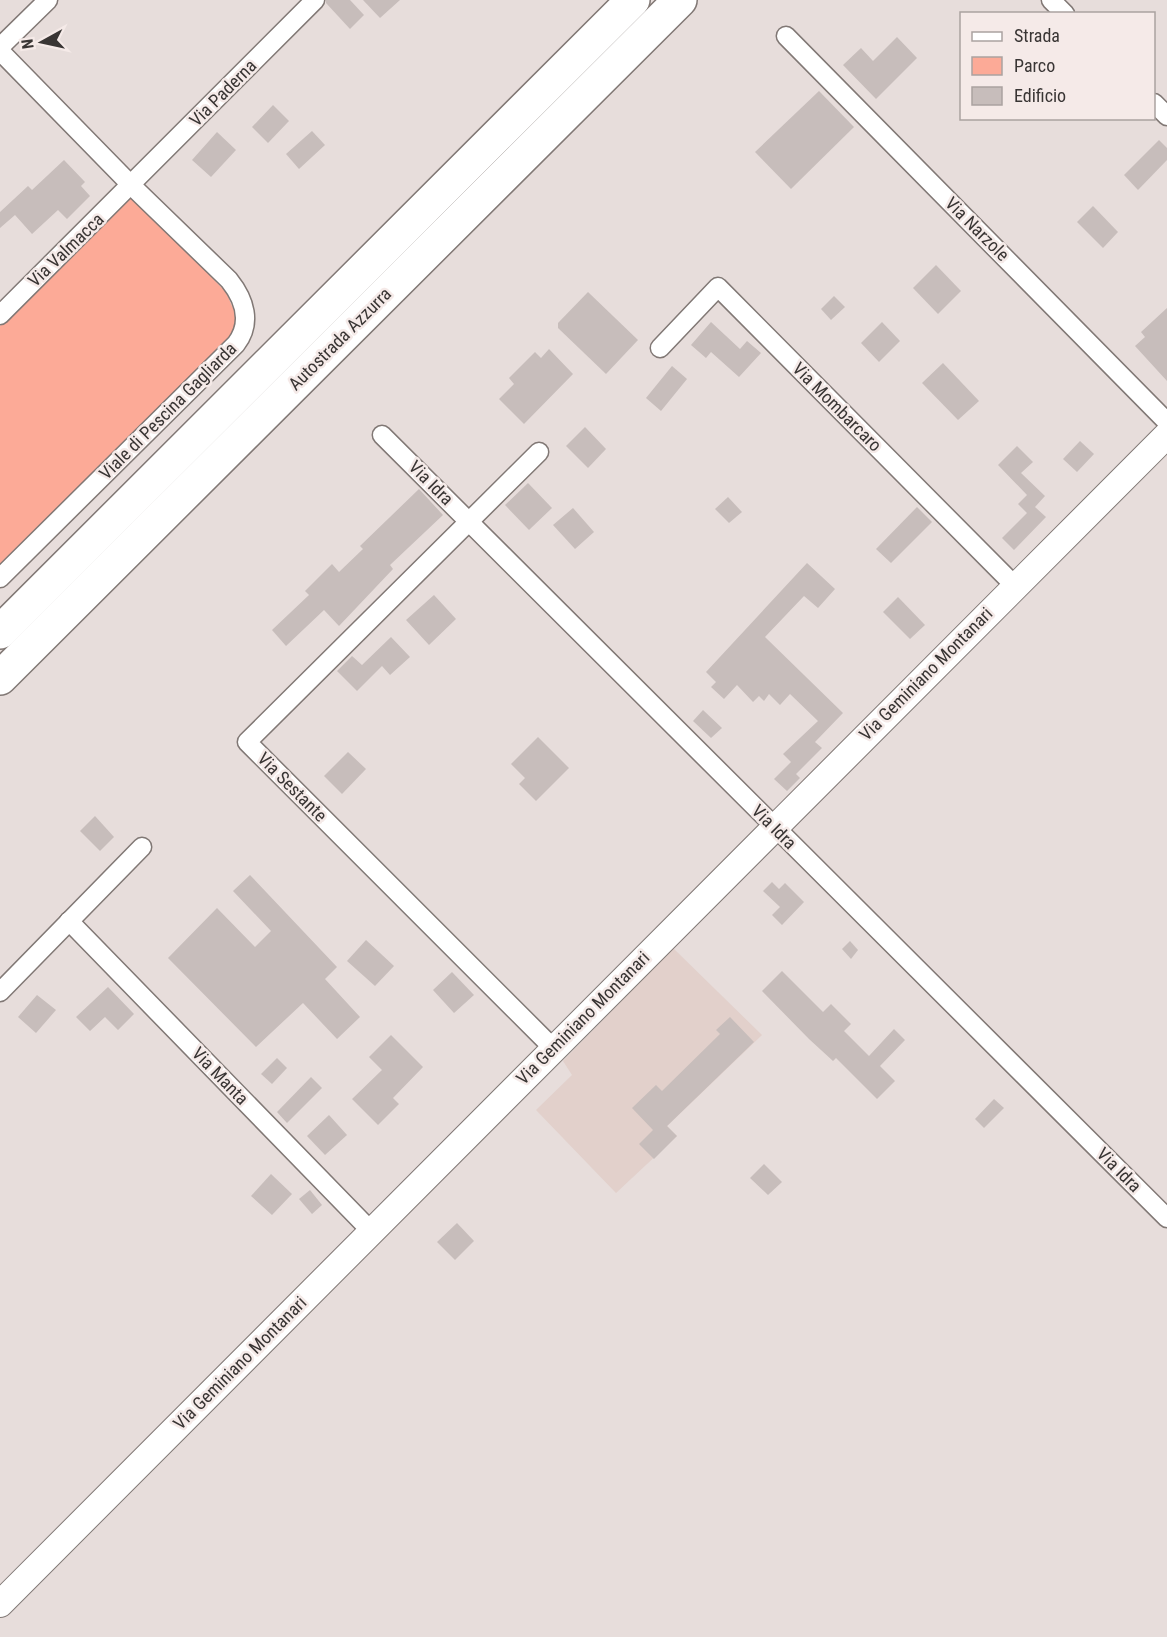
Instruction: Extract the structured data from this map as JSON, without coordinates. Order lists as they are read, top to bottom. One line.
{"streets":{"highway":["Autostrada Azzurra"],"street":["Via Paderna","Via Narzole","Via Valmacca","Via Mombarcaro","Viale di Pescina Gagliarda","Via Idra","Via Geminiano Montanari","Via Sestante","Via Manta"]},"crossings":[["Via Paderna","Via Valmacca"],["Via Paderna","Viale di Pescina Gagliarda"],["Via Valmacca","Viale di Pescina Gagliarda"],["Via Mombarcaro","Via Geminiano Montanari"],["Via Idra","Via Geminiano Montanari"],["Via Idra","Via Sestante"],["Via Geminiano Montanari","Via Sestante"],["Via Geminiano Montanari","Via Manta"]],"legend":["Strada","Parco","Edificio"],"north":"left"}
